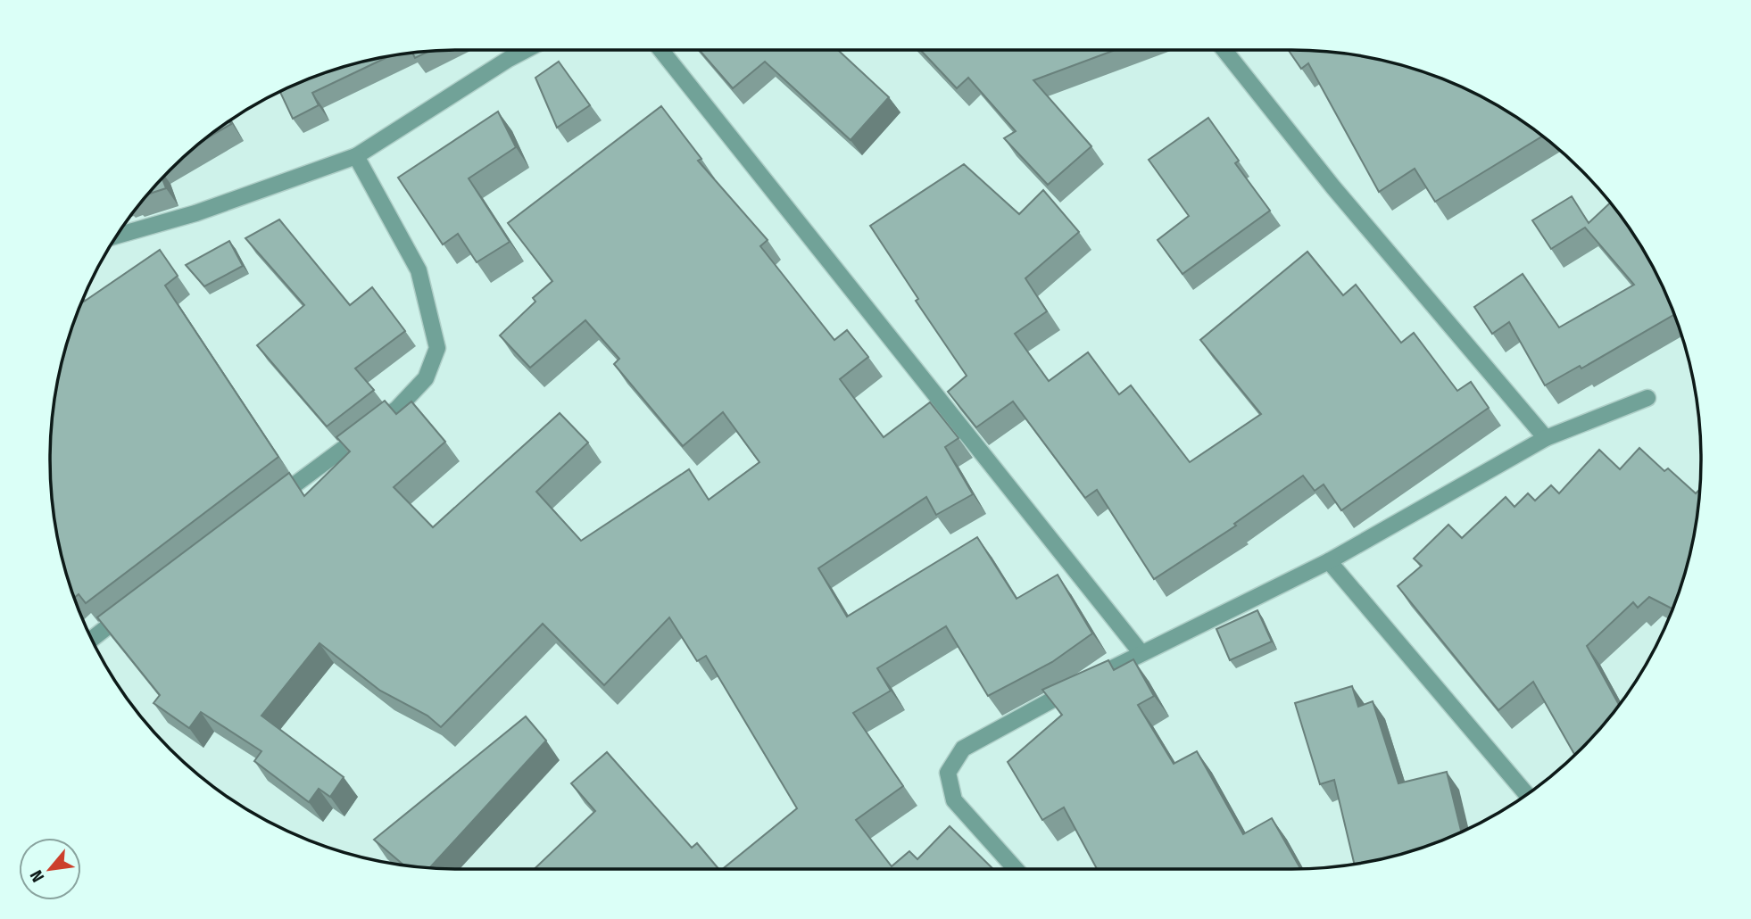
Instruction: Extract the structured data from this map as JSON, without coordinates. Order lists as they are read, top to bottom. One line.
{"north":"bottom left"}
